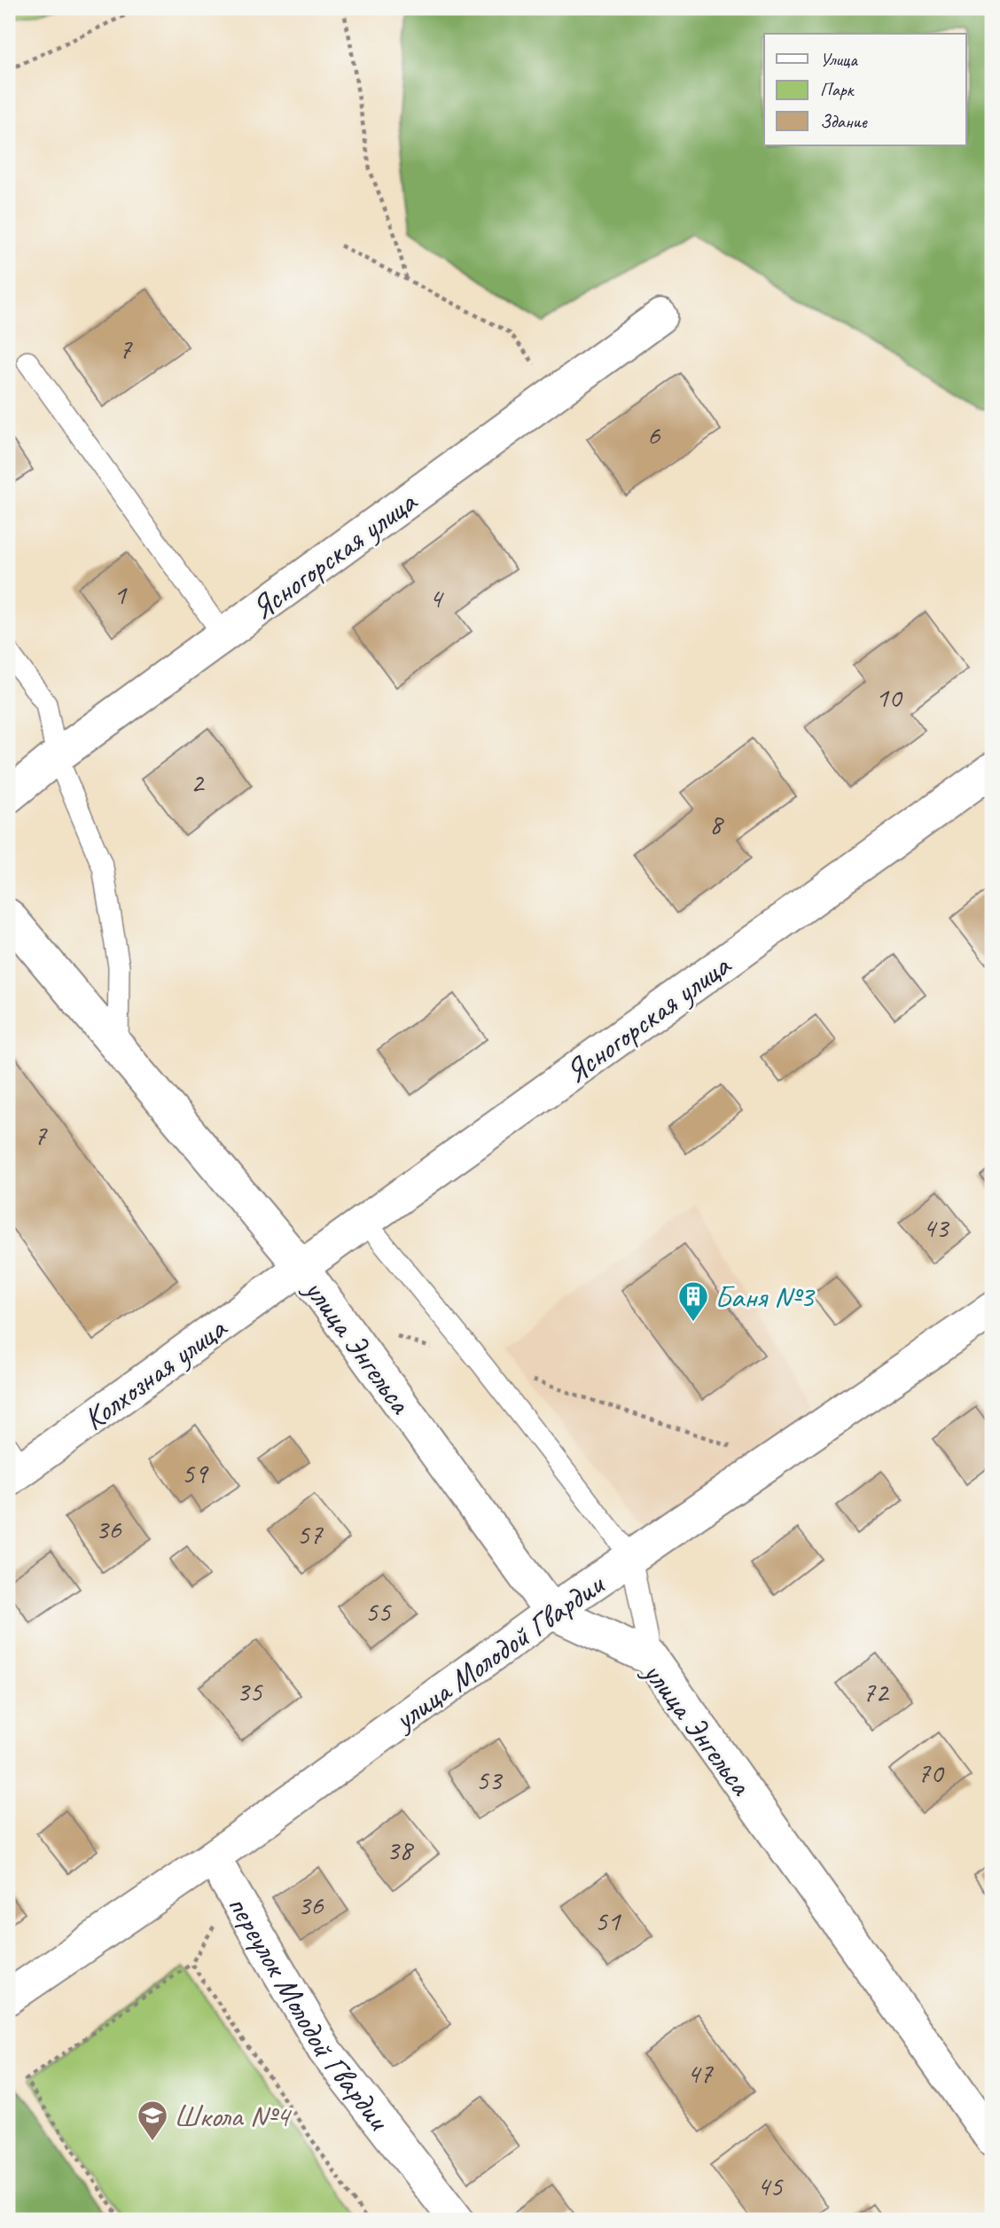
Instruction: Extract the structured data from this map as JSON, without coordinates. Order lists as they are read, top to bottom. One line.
{"streets":{"street":["Ясногорская улица","улица Энгельса","Колхозная улица","улица Молодой Гвардии","переулок Молодой Гвардии"]},"crossings":[["Ясногорская улица","улица Энгельса"],["Ясногорская улица","Колхозная улица"],["улица Энгельса","Колхозная улица"],["улица Энгельса","улица Молодой Гвардии"],["улица Молодой Гвардии","переулок Молодой Гвардии"]],"places":{"building":["Баня №3"],"school or university":["Школа №4"]},"house_numbers":["7","6","1","4","10","2","8","7","43","59","36","57","55","35","72","70","53","38","36","51","47","45"],"legend":["Улица","Парк","Здание"]}
